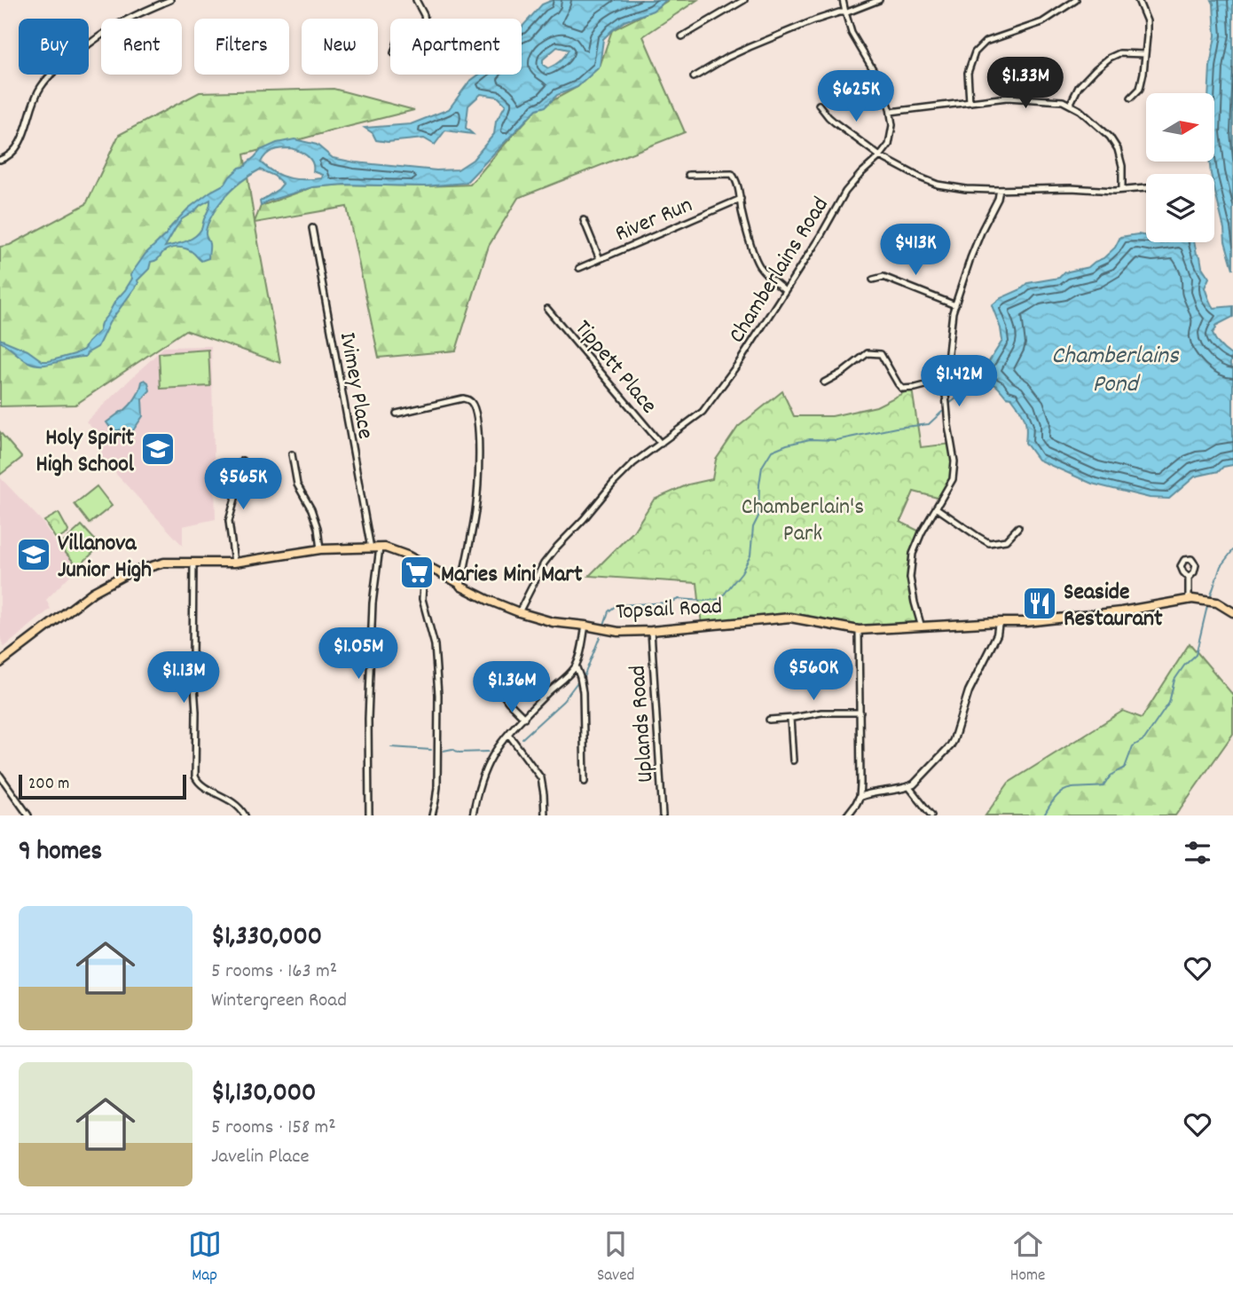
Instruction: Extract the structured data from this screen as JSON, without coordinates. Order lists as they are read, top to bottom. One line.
{"streets":{"main road":["Topsail Road"],"street":["River Run","Chamberlains Road","Tippett Place","Ivimey Place","Uplands Road"]},"crossings":[["Chamberlains Road","Tippett Place"],["Chamberlains Road","Topsail Road"],["Ivimey Place","Topsail Road"],["Topsail Road","Uplands Road"]],"water":["Chamberlains Pond"],"parks":["Chamberlain's Park"],"places":{"school or university":["Holy Spirit High School","Villanova Junior High"],"supermarket":["Maries Mini Mart"],"restaurant":["Seaside Restaurant"]},"scale_bar":"200 m","north":"right","page":{"chip":["Buy","Rent","Filters","New","Apartment"],"price":["$1.33M","$625K","$413K","$1.42M","$565K","$1.05M","$560K","$1.13M","$1.36M"],"scale":"200 m","heading":"9 homes","list":[{"name":"$1,330,000","note":"5 rooms · 163 m² · Wintergreen Road"},{"name":"$1,130,000","note":"5 rooms · 158 m² · Javelin Place"}],"tabs":["Map","Saved","Home"]}}
